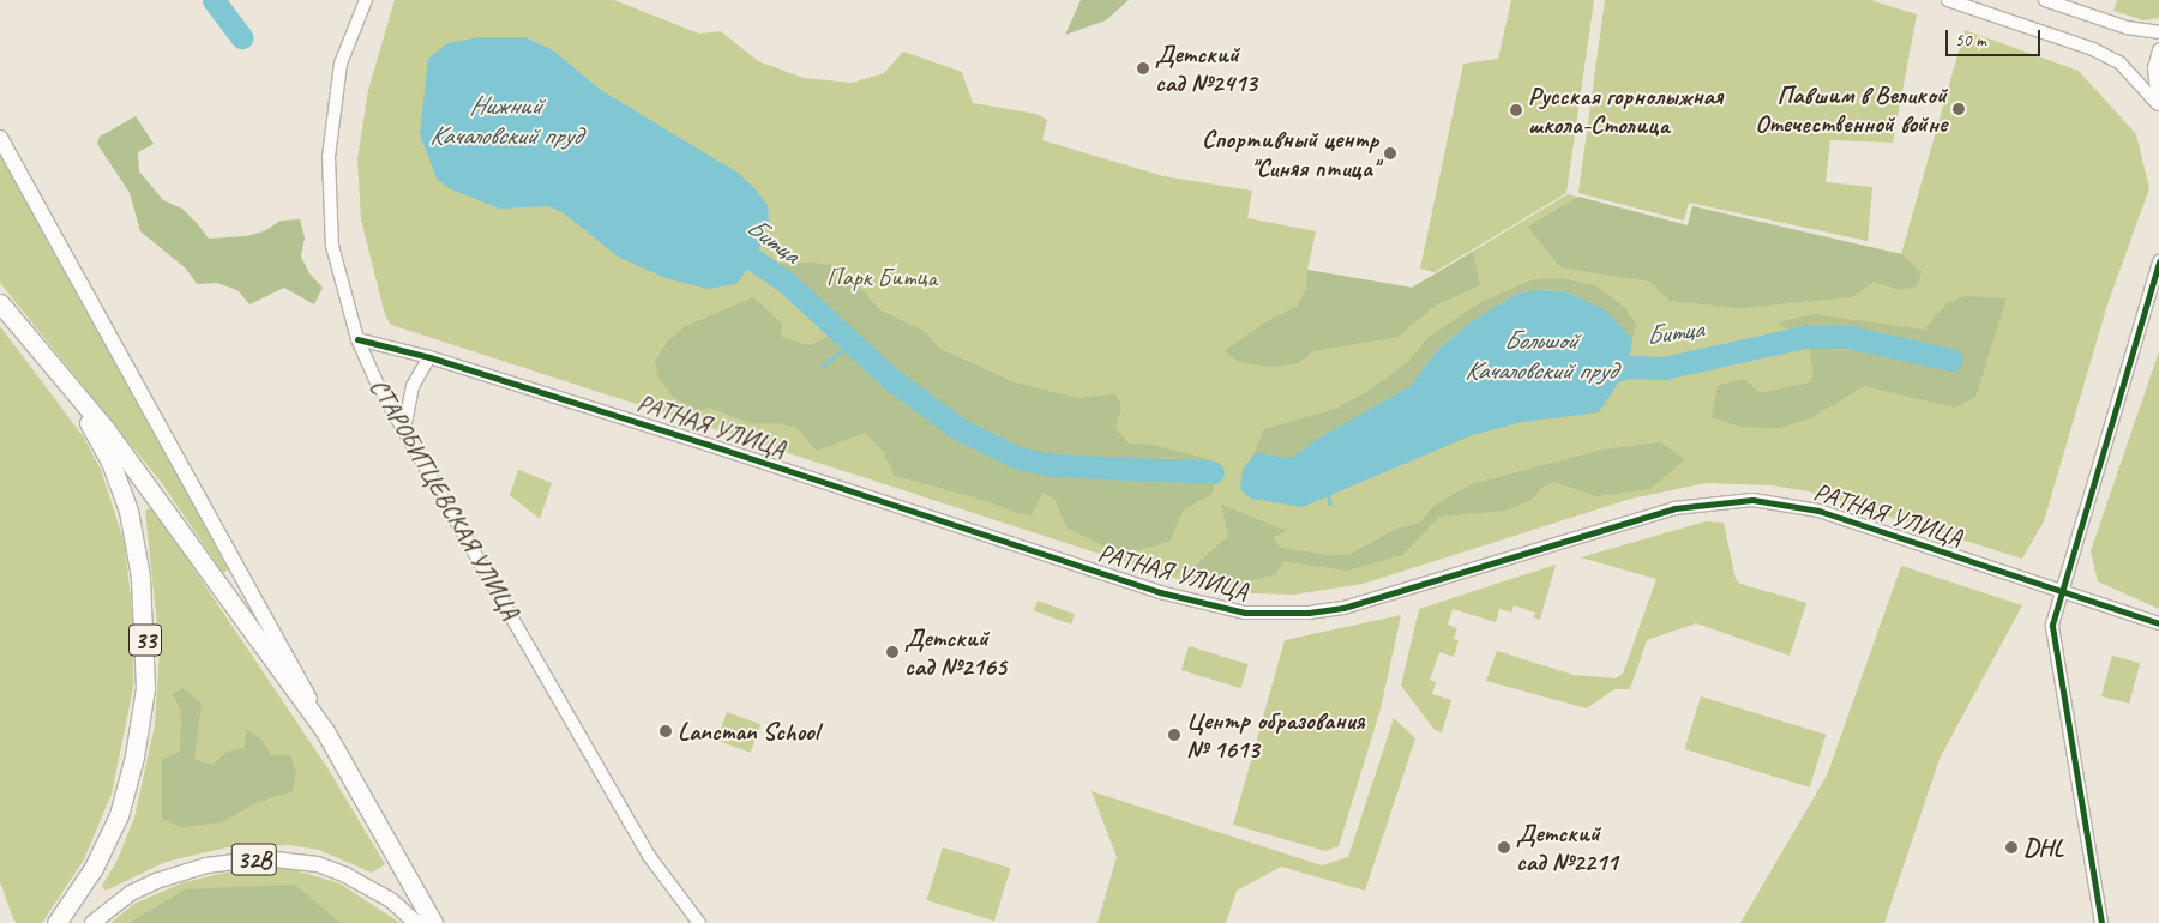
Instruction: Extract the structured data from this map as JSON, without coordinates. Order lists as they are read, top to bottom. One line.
{"streets":{"highway":["33"],"main road":["32B"],"street":["РАТНАЯ УЛИЦА","СТАРОБИТЦЕВСКАЯ УЛИЦА"]},"crossings":[["РАТНАЯ УЛИЦА","СТАРОБИТЦЕВСКАЯ УЛИЦА"]],"water":["Нижний Качаловский пруд","Битца","Большой Качаловский пруд"],"parks":["Парк Битца"],"places":["Детский сад №2413","Павшим в Великой Отечественной войне","Русская горнолыжная школа-Столица","Спортивный центр \"Синяя птица\"","Детский сад №2165","Lancman School","Центр образования № 1613","Детский сад №2211","DHL"],"scale_bar":"50 m"}
